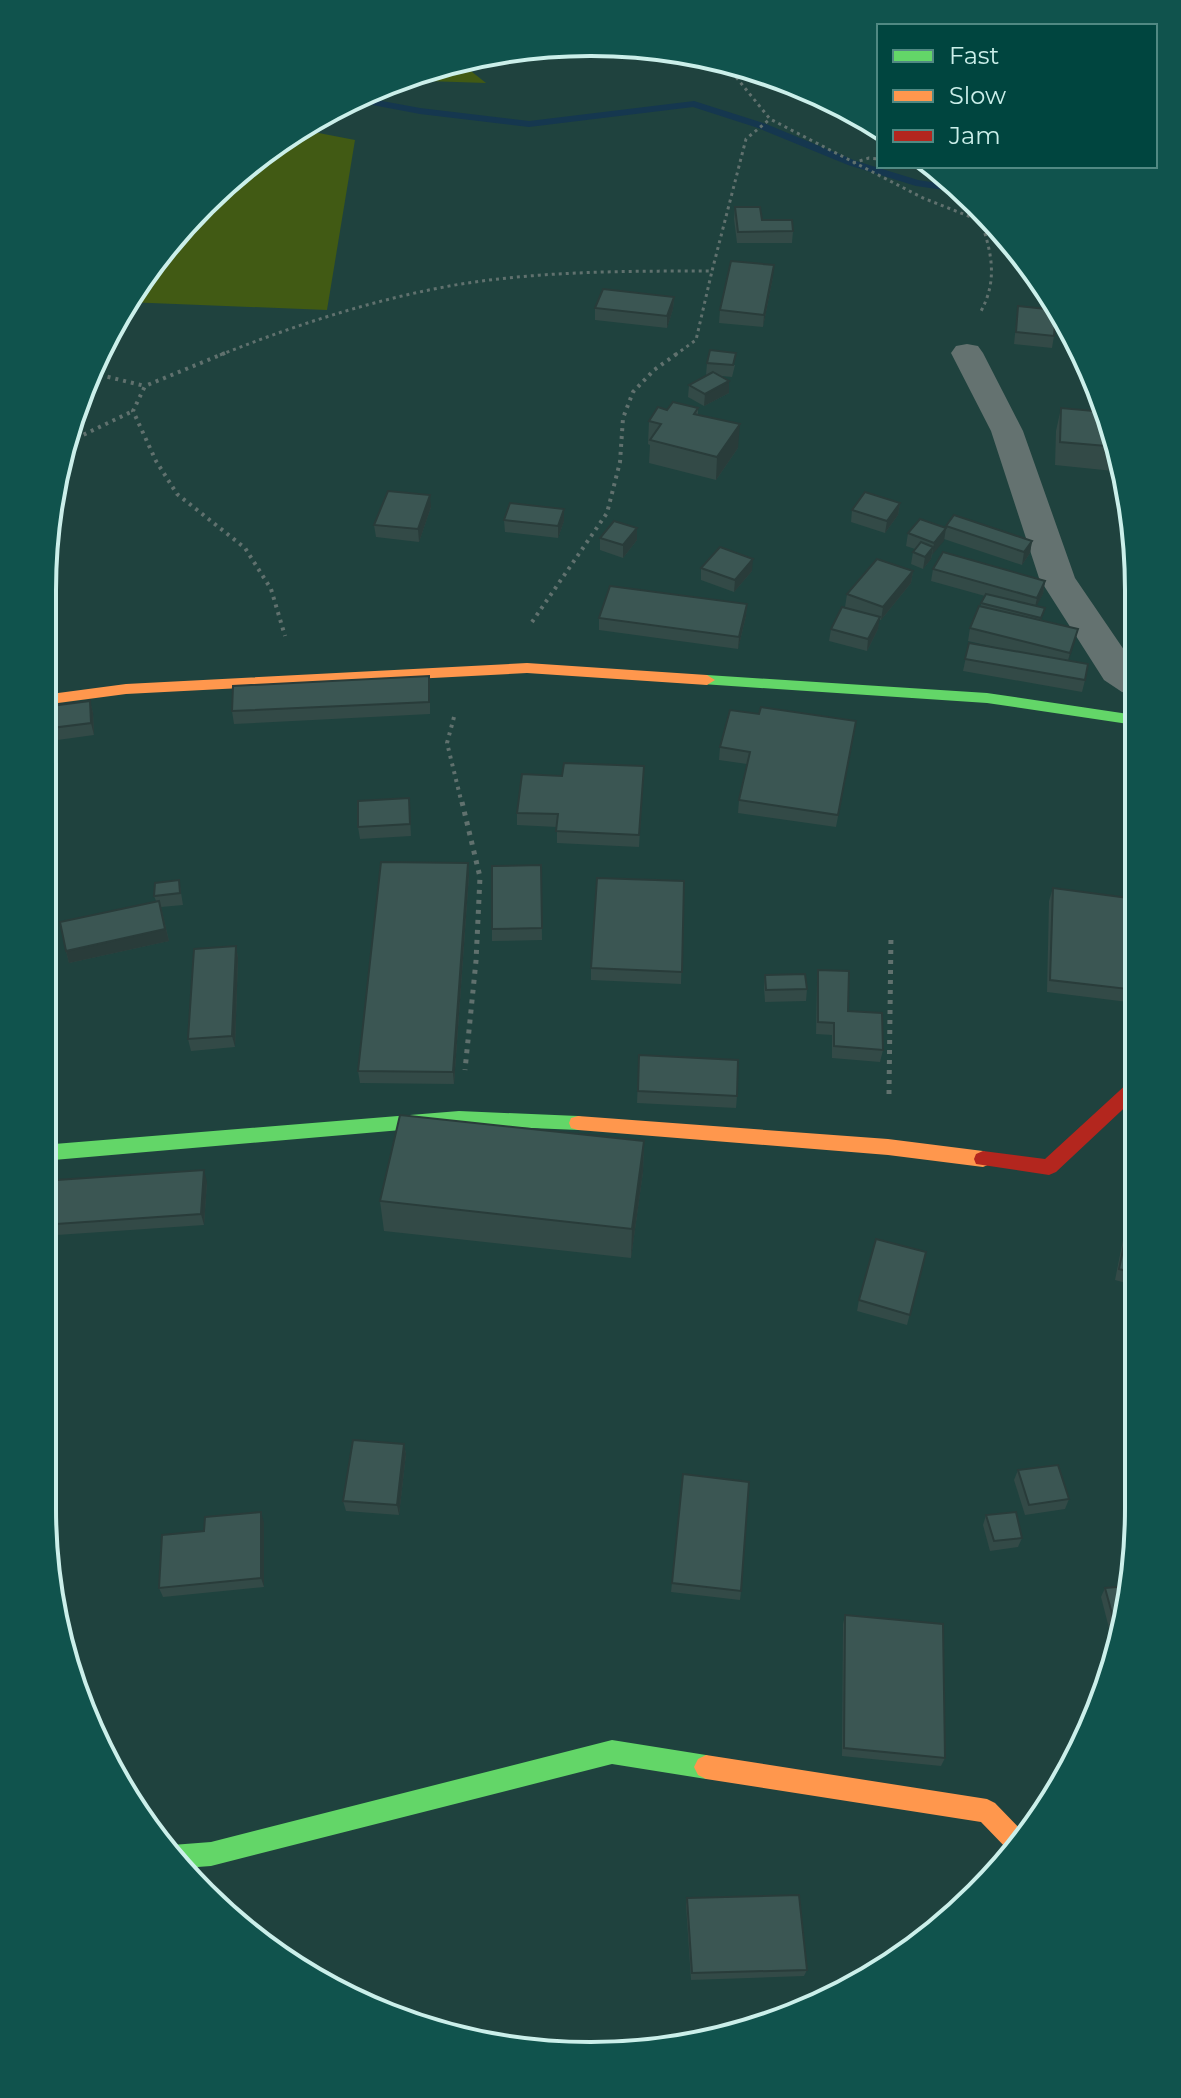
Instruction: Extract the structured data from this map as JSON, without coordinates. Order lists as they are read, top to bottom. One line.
{"legend":["Fast","Slow","Jam"]}
